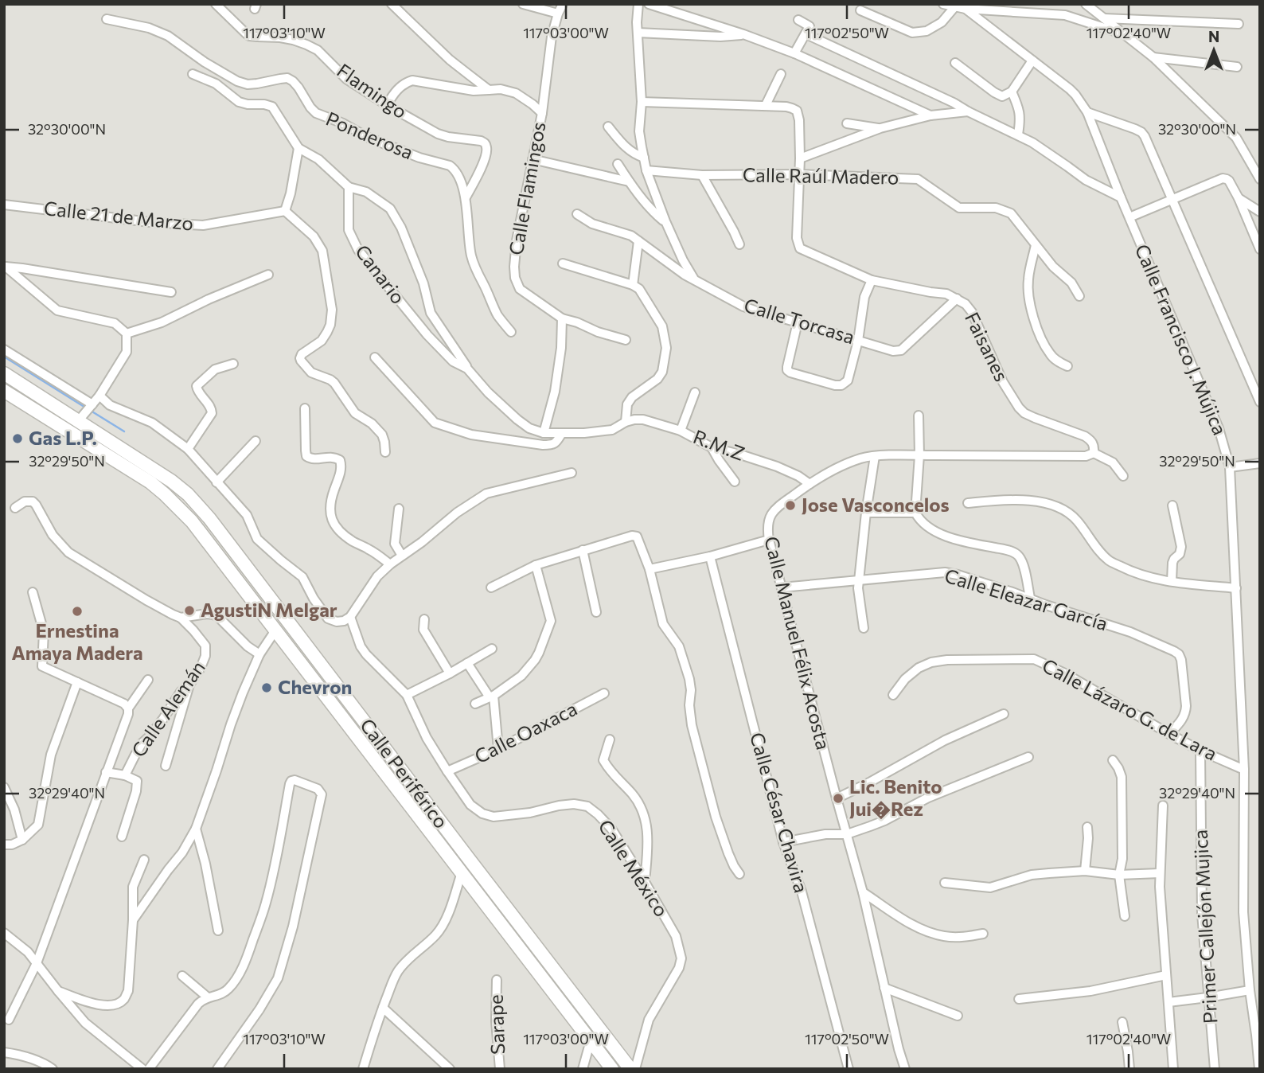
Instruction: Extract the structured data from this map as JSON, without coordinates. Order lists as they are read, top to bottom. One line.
{"streets":{"highway":["Calle Periférico"],"street":["Flamingo","Ponderosa","Calle Raúl Madero","Calle Flamingos","Calle 21 de Marzo","Canario","Calle Torcasa","Calle Francisco J. Mújica","Faisanes","R.M.Z","Calle Eleazar García","Calle Manuel Félix Acosta","Calle Alemán","Calle Lázaro G. de Lara","Calle Oaxaca","Calle César Chavira","Calle México","Primer Callejón Mujica","Sarape"]},"crossings":[["Flamingo","Ponderosa"],["Calle Raúl Madero","Faisanes"],["Canario","R.M.Z"],["Calle Torcasa","Faisanes"],["Calle Francisco J. Mújica","Calle Lázaro G. de Lara"],["Faisanes","Calle Manuel Félix Acosta"],["R.M.Z","Calle Manuel Félix Acosta"],["Calle Eleazar García","Calle Manuel Félix Acosta"],["Calle Eleazar García","Calle Lázaro G. de Lara"],["Calle Lázaro G. de Lara","Primer Callejón Mujica"],["Calle Oaxaca","Calle México"]],"places":["Gas L.P.","Jose Vasconcelos","AgustiN Melgar","Ernestina Amaya Madera","Chevron","Lic. Benito Jui�Rez"],"north":"top","coordinates":["117°03'10\"W","117°03'00\"W","117°02'50\"W","117°02'40\"W","32°30'00\"N","32°29'50\"N","32°29'40\"N"]}
